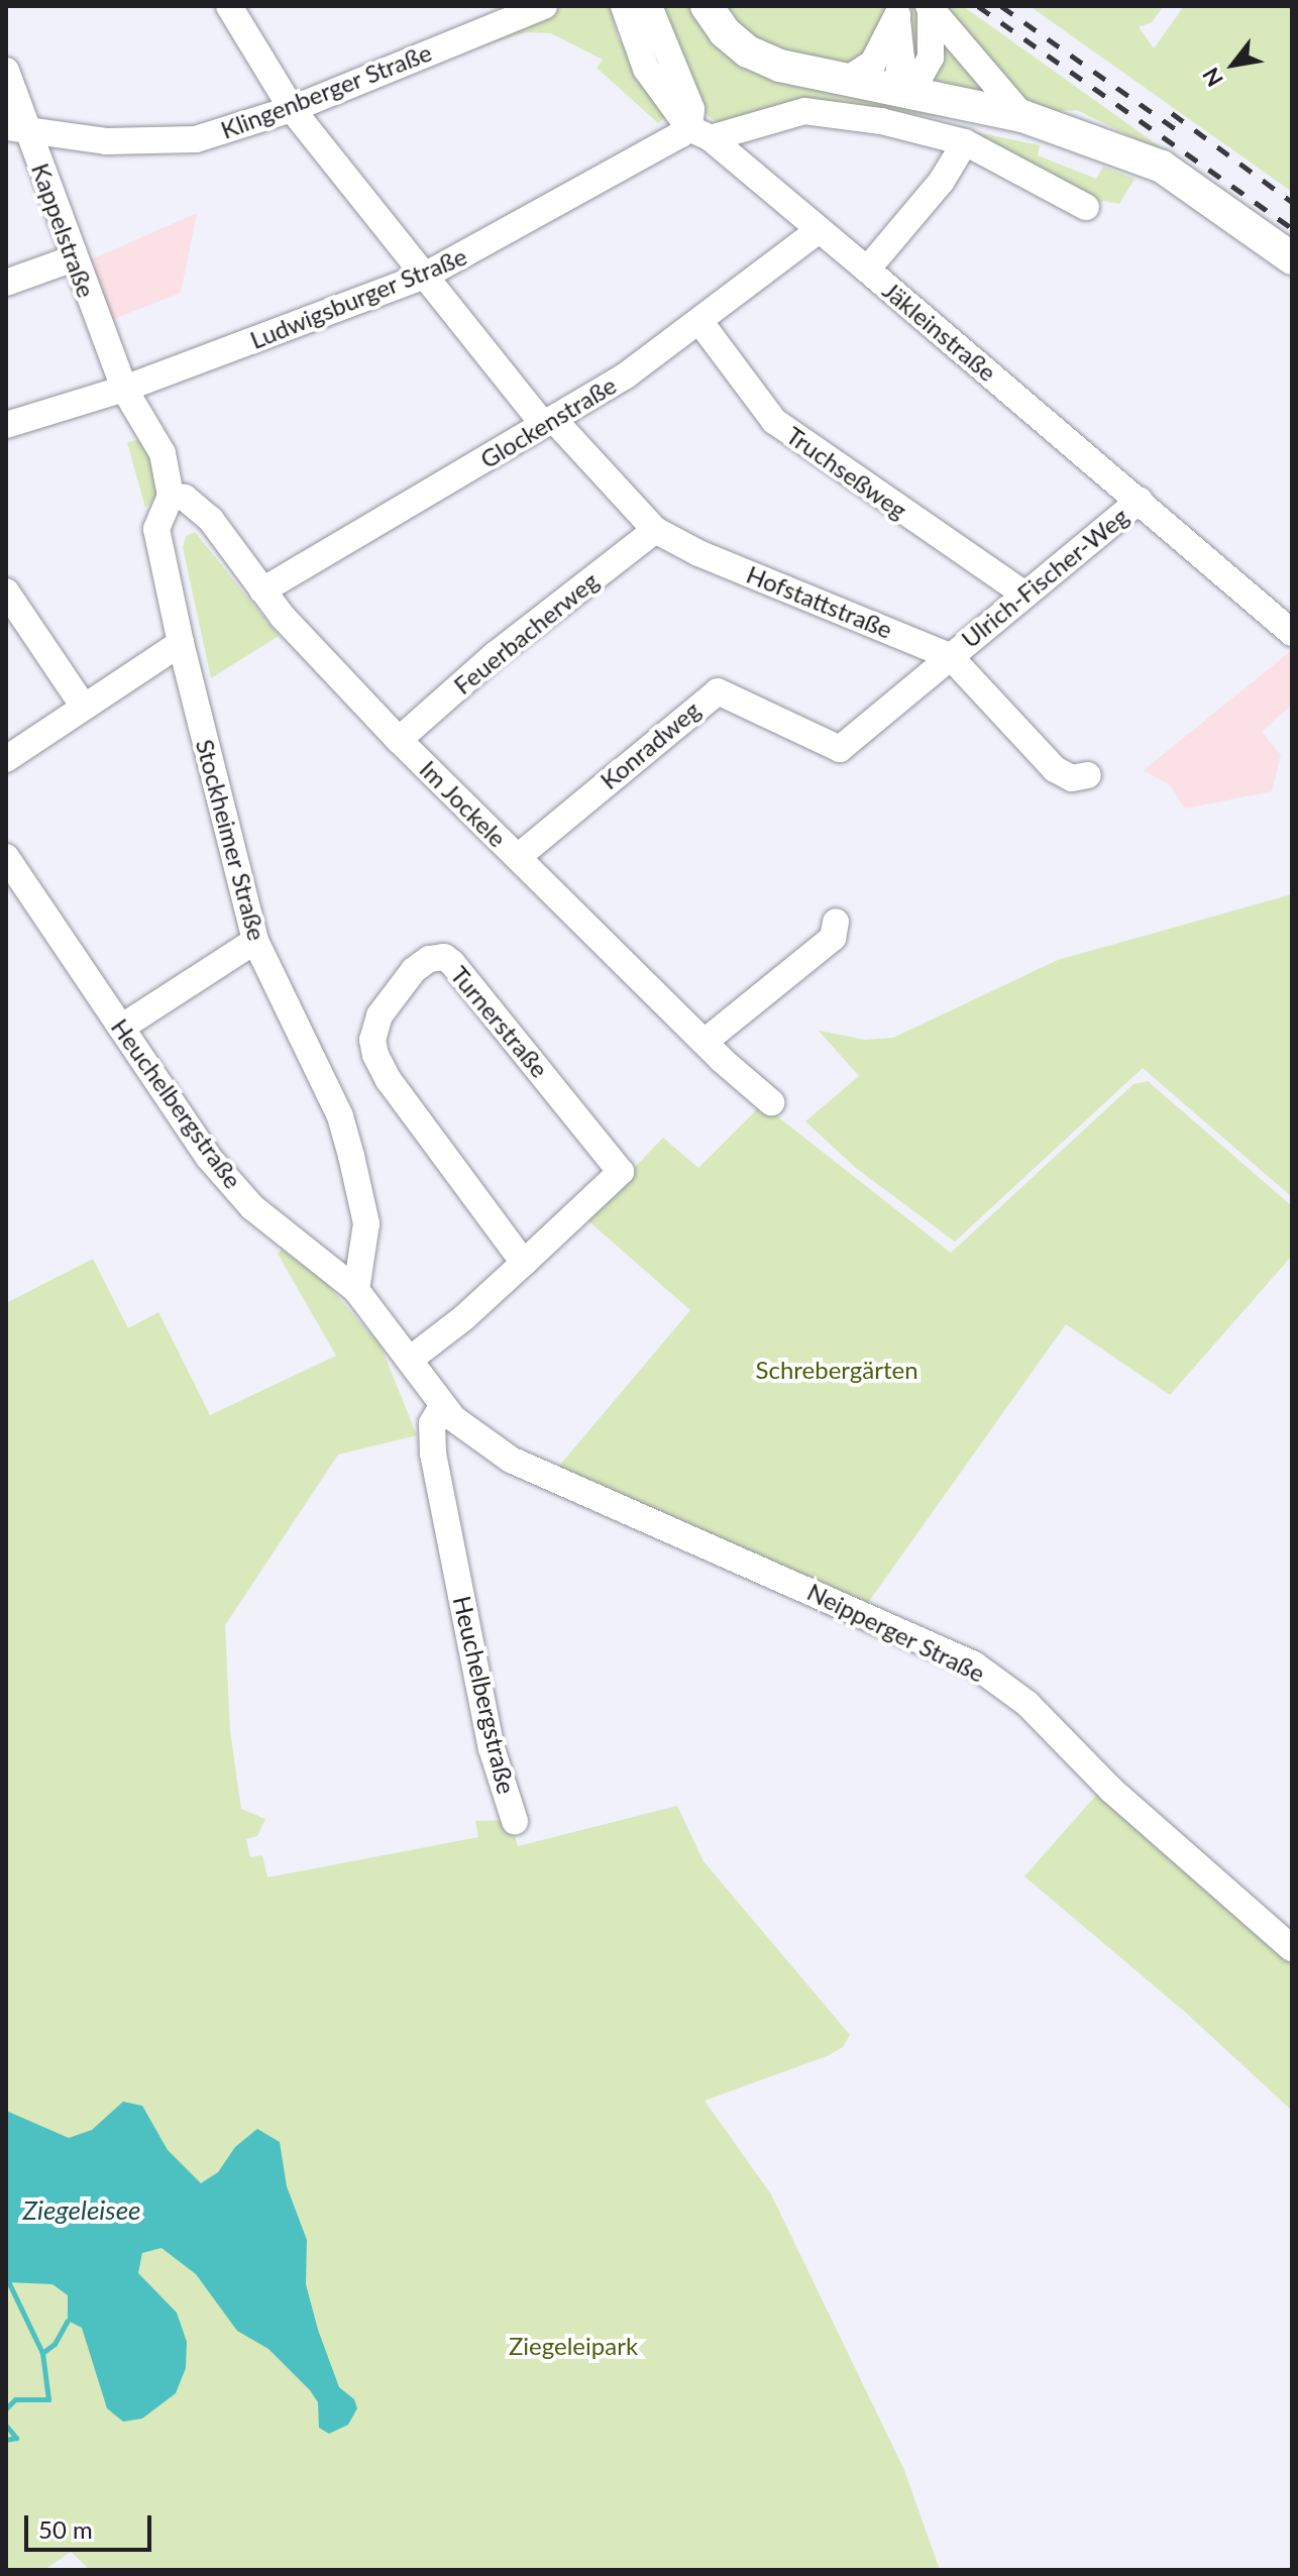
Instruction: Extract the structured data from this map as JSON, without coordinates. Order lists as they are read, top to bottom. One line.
{"streets":{"street":["Klingenberger Straße","Kappelstraße","Ludwigsburger Straße","Jäkleinstraße","Glockenstraße","Truchseßweg","Ulrich-Fischer-Weg","Hofstattstraße","Feuerbacherweg","Konradweg","Im Jockele","Stockheimer Straße","Turnerstraße","Heuchelbergstraße","Neipperger Straße"]},"crossings":[["Klingenberger Straße","Kappelstraße"],["Klingenberger Straße","Hofstattstraße"],["Kappelstraße","Ludwigsburger Straße"],["Ludwigsburger Straße","Jäkleinstraße"],["Ludwigsburger Straße","Hofstattstraße"],["Jäkleinstraße","Glockenstraße"],["Jäkleinstraße","Ulrich-Fischer-Weg"],["Glockenstraße","Truchseßweg"],["Glockenstraße","Hofstattstraße"],["Glockenstraße","Im Jockele"],["Truchseßweg","Ulrich-Fischer-Weg"],["Ulrich-Fischer-Weg","Hofstattstraße"],["Ulrich-Fischer-Weg","Konradweg"],["Hofstattstraße","Feuerbacherweg"],["Hofstattstraße","Konradweg"],["Feuerbacherweg","Im Jockele"],["Konradweg","Im Jockele"],["Im Jockele","Stockheimer Straße"],["Stockheimer Straße","Heuchelbergstraße"],["Turnerstraße","Heuchelbergstraße"],["Heuchelbergstraße","Neipperger Straße"]],"water":["Ziegeleisee"],"parks":["Schrebergärten","Ziegeleipark"],"scale_bar":"50 m","north":"bottom left"}
